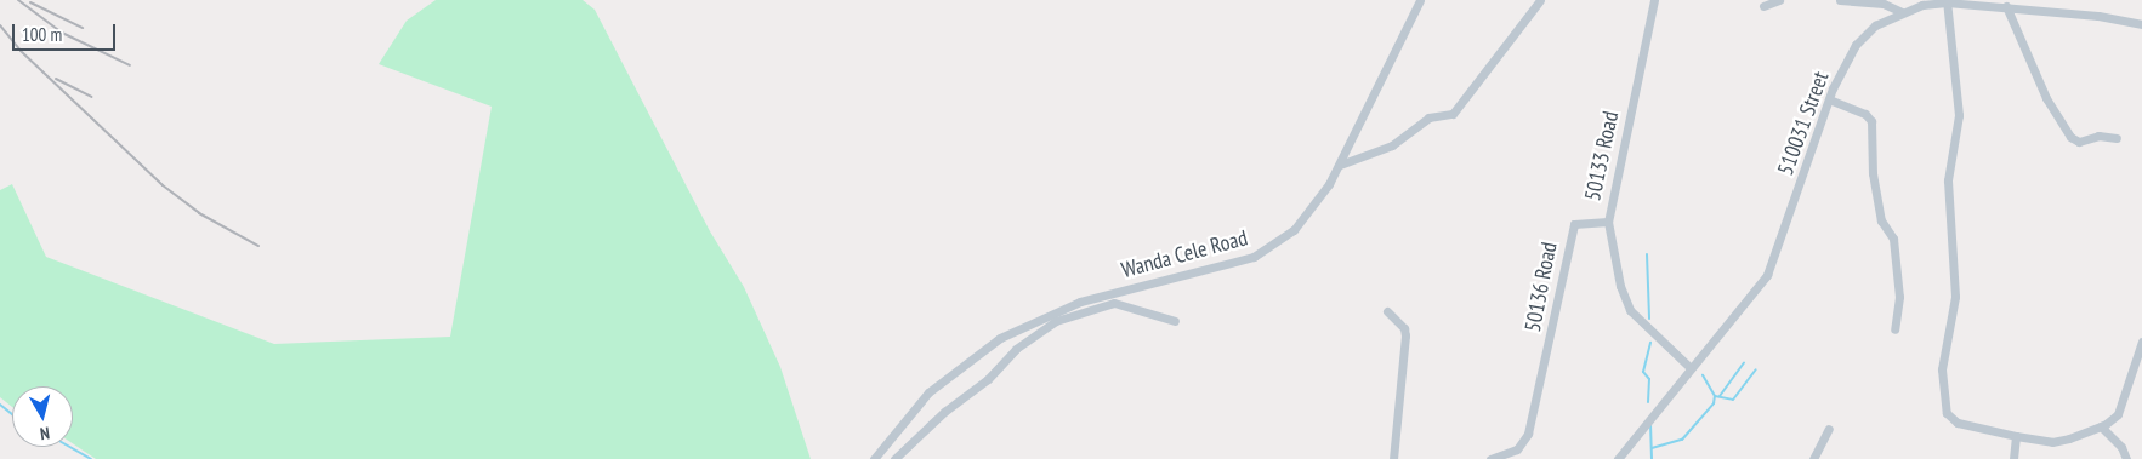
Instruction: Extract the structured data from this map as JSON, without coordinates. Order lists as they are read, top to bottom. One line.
{"streets":{"street":["510031 Street","50133 Road","Wanda Cele Road","50136 Road"]},"crossings":[["510031 Street","50133 Road"],["50133 Road","50136 Road"]],"scale_bar":"100 m","north":"bottom"}
